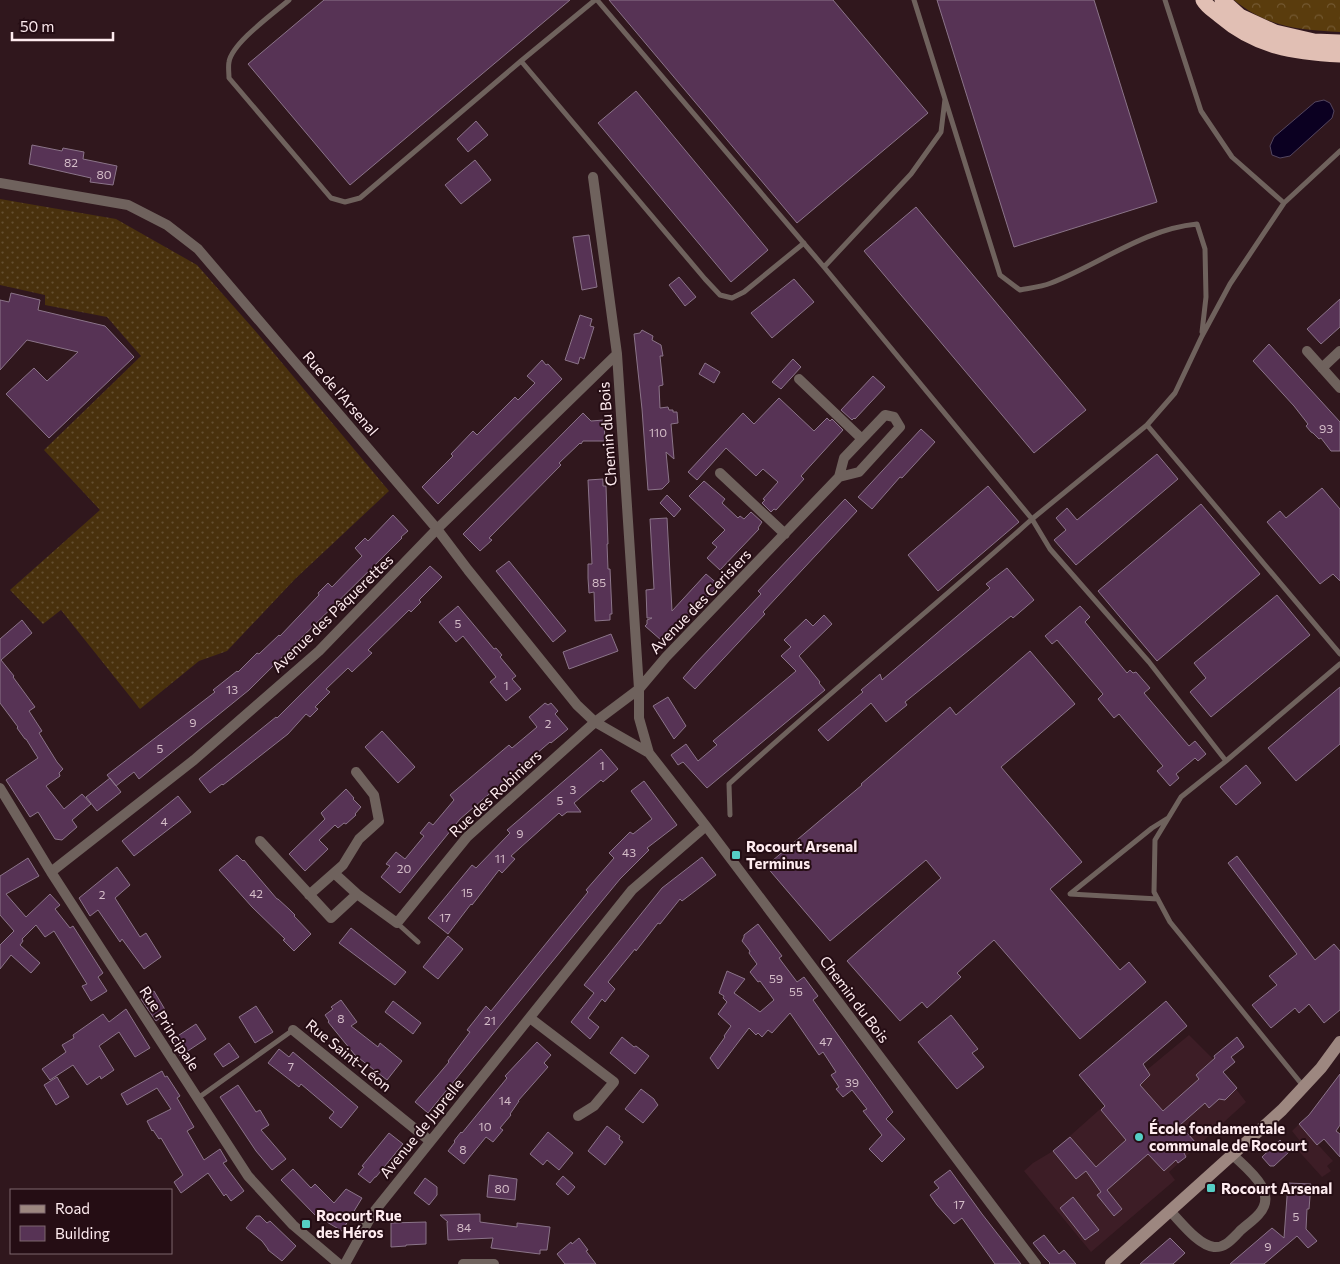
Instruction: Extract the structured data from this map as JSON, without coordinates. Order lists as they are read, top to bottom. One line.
{"streets":{"street":["Rue de l'Arsenal","Chemin du Bois","Avenue des Cerisiers","Avenue des Pâquerettes","Rue des Robiniers","Rue Principale","Rue Saint-Léon","Avenue de Juprelle"]},"crossings":[["Rue de l'Arsenal","Chemin du Bois"],["Rue de l'Arsenal","Avenue des Pâquerettes"],["Rue de l'Arsenal","Rue des Robiniers"],["Chemin du Bois","Avenue des Cerisiers"],["Chemin du Bois","Avenue des Pâquerettes"],["Chemin du Bois","Rue des Robiniers"],["Chemin du Bois","Avenue de Juprelle"],["Avenue des Pâquerettes","Rue Principale"],["Rue Principale","Rue Saint-Léon"],["Rue Saint-Léon","Avenue de Juprelle"]],"places":{"transit":["Rocourt Arsenal Terminus","Rocourt Arsenal","Rocourt Rue des Héros"],"other":["École fondamentale communale de Rocourt"]},"house_numbers":["82","80","93","110","85","5","1","13","9","2","5","1","3","5","4","9","43","11","20","15","42","2","17","59","55","8","21","47","7","39","14","10","8","80","17","5","84","9"],"legend":["Road","Building"],"scale_bar":"50 m"}
